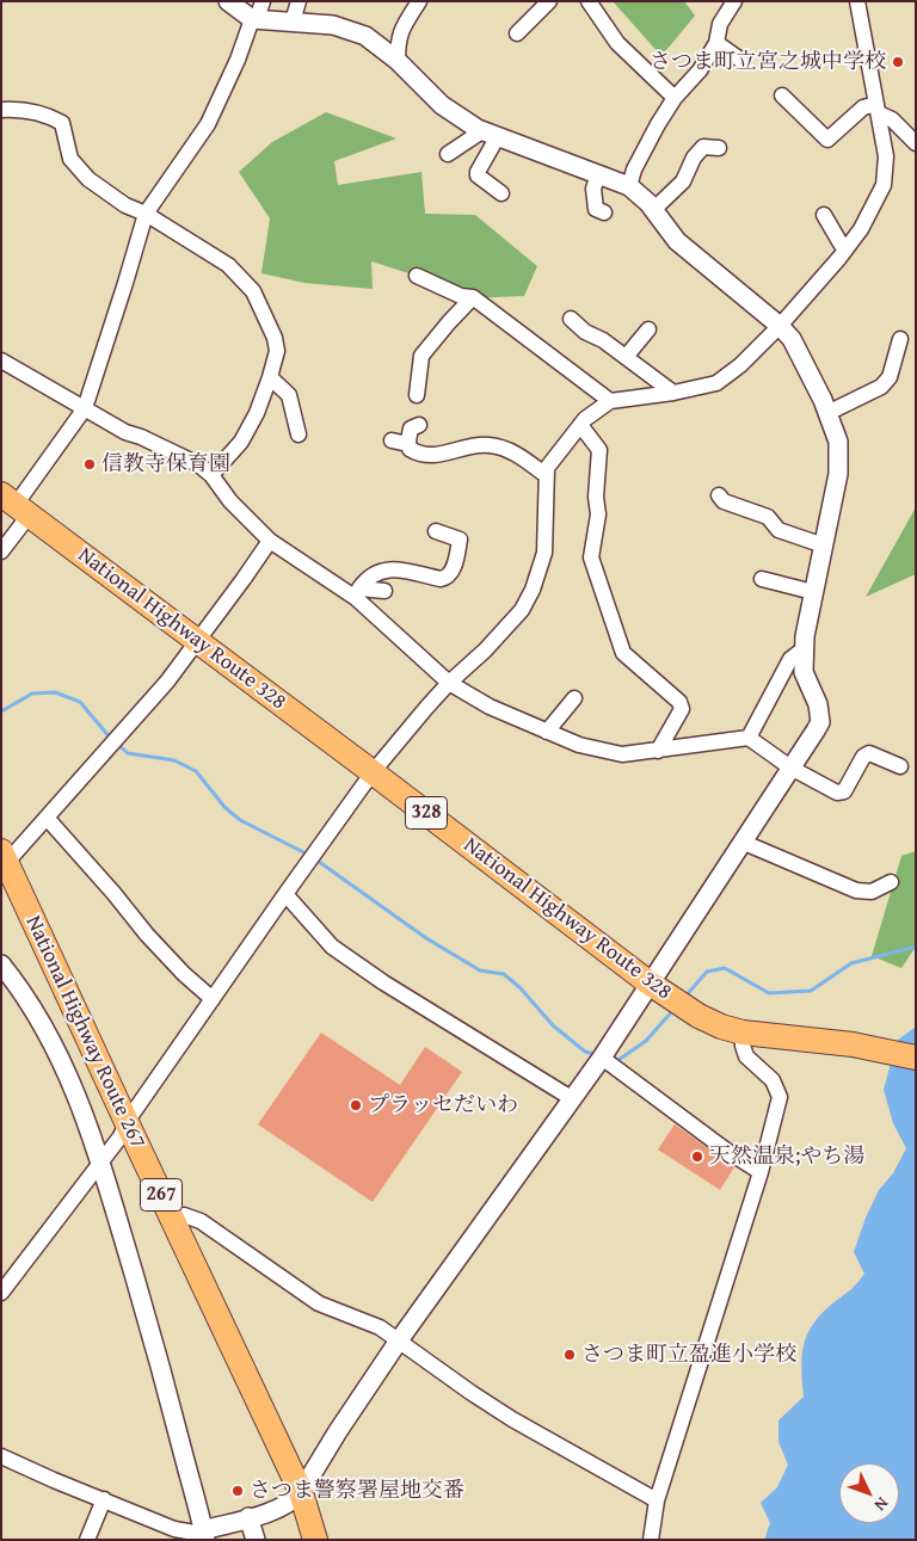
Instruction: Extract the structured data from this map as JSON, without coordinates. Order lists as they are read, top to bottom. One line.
{"streets":{"highway":["National Highway Route 328","328","National Highway Route 267","267"]},"places":["さつま町立宮之城中学校","信教寺保育園","プラッセだいわ","天然温泉;やち湯","さつま町立盈進小学校","さつま警察署屋地交番"],"north":"bottom right"}
